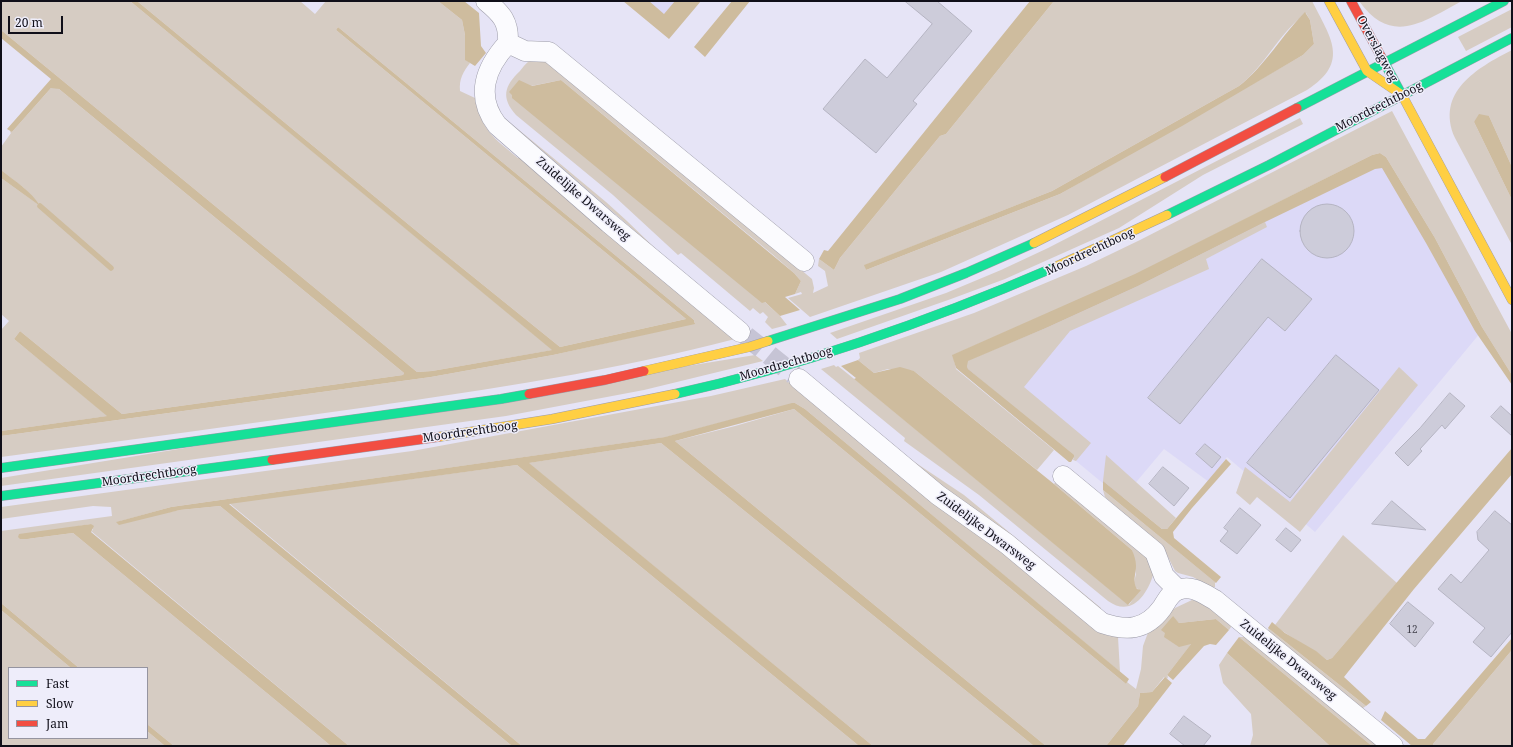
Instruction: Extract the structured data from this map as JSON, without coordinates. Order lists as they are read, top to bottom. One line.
{"streets":{"main road":["Overslagweg","Moordrechtboog"],"street":["Zuidelijke Dwarsweg"]},"crossings":[["Overslagweg","Moordrechtboog"]],"house_numbers":["12"],"legend":["Fast","Slow","Jam"],"scale_bar":"20 m"}
